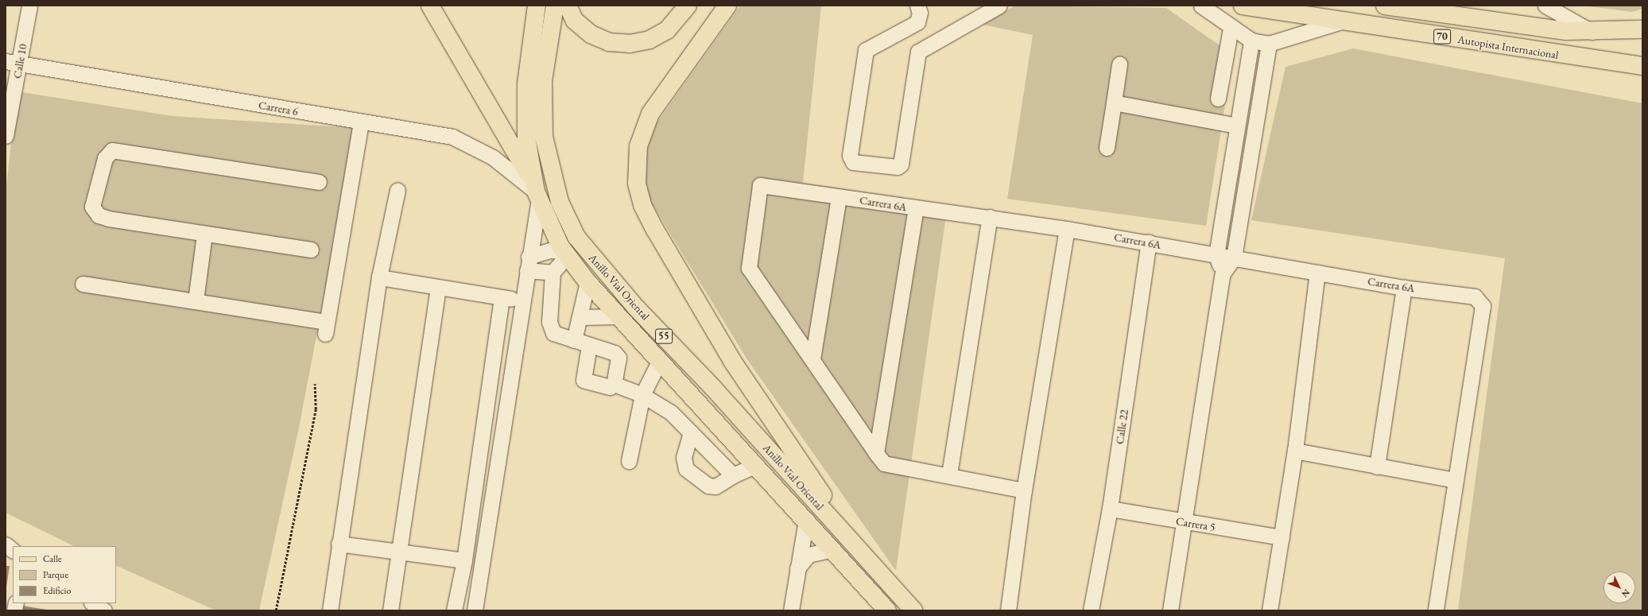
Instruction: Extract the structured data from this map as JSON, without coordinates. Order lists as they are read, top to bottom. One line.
{"streets":{"main road":["70","Autopista Internacional","Anillo Vial Oriental","55"],"street":["Calle 10","Carrera 6","Carrera 6A","Calle 22","Carrera 5"]},"crossings":[["Calle 10","Carrera 6"],["Carrera 6","Anillo Vial Oriental"],["Carrera 6A","Calle 22"],["Calle 22","Carrera 5"]],"legend":["Calle","Parque","Edificio"],"north":"bottom right"}
